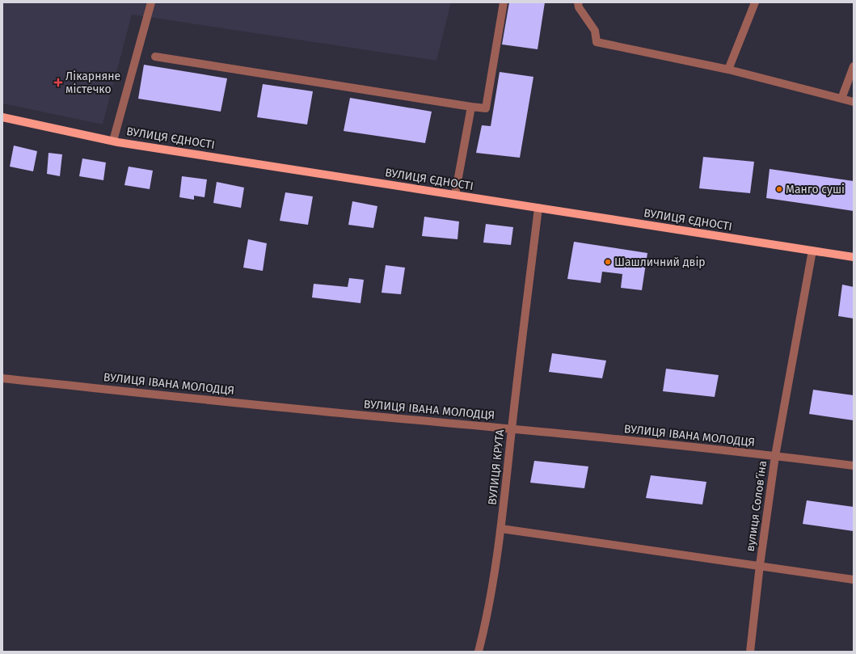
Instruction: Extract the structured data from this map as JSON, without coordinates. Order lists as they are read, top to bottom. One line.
{"streets":{"main road":["ВУЛИЦЯ ЄДНОСТІ"],"street":["ВУЛИЦЯ ІВАНА МОЛОДЦЯ","ВУЛИЦЯ КРУТА","вулиця Соловʼїна"]},"crossings":[["ВУЛИЦЯ ЄДНОСТІ","ВУЛИЦЯ КРУТА"],["ВУЛИЦЯ ЄДНОСТІ","вулиця Соловʼїна"],["ВУЛИЦЯ ІВАНА МОЛОДЦЯ","ВУЛИЦЯ КРУТА"],["ВУЛИЦЯ ІВАНА МОЛОДЦЯ","вулиця Соловʼїна"]],"places":{"health":["Лікарняне містечко"],"other":["Манго суші","Шашличний двір"]}}
